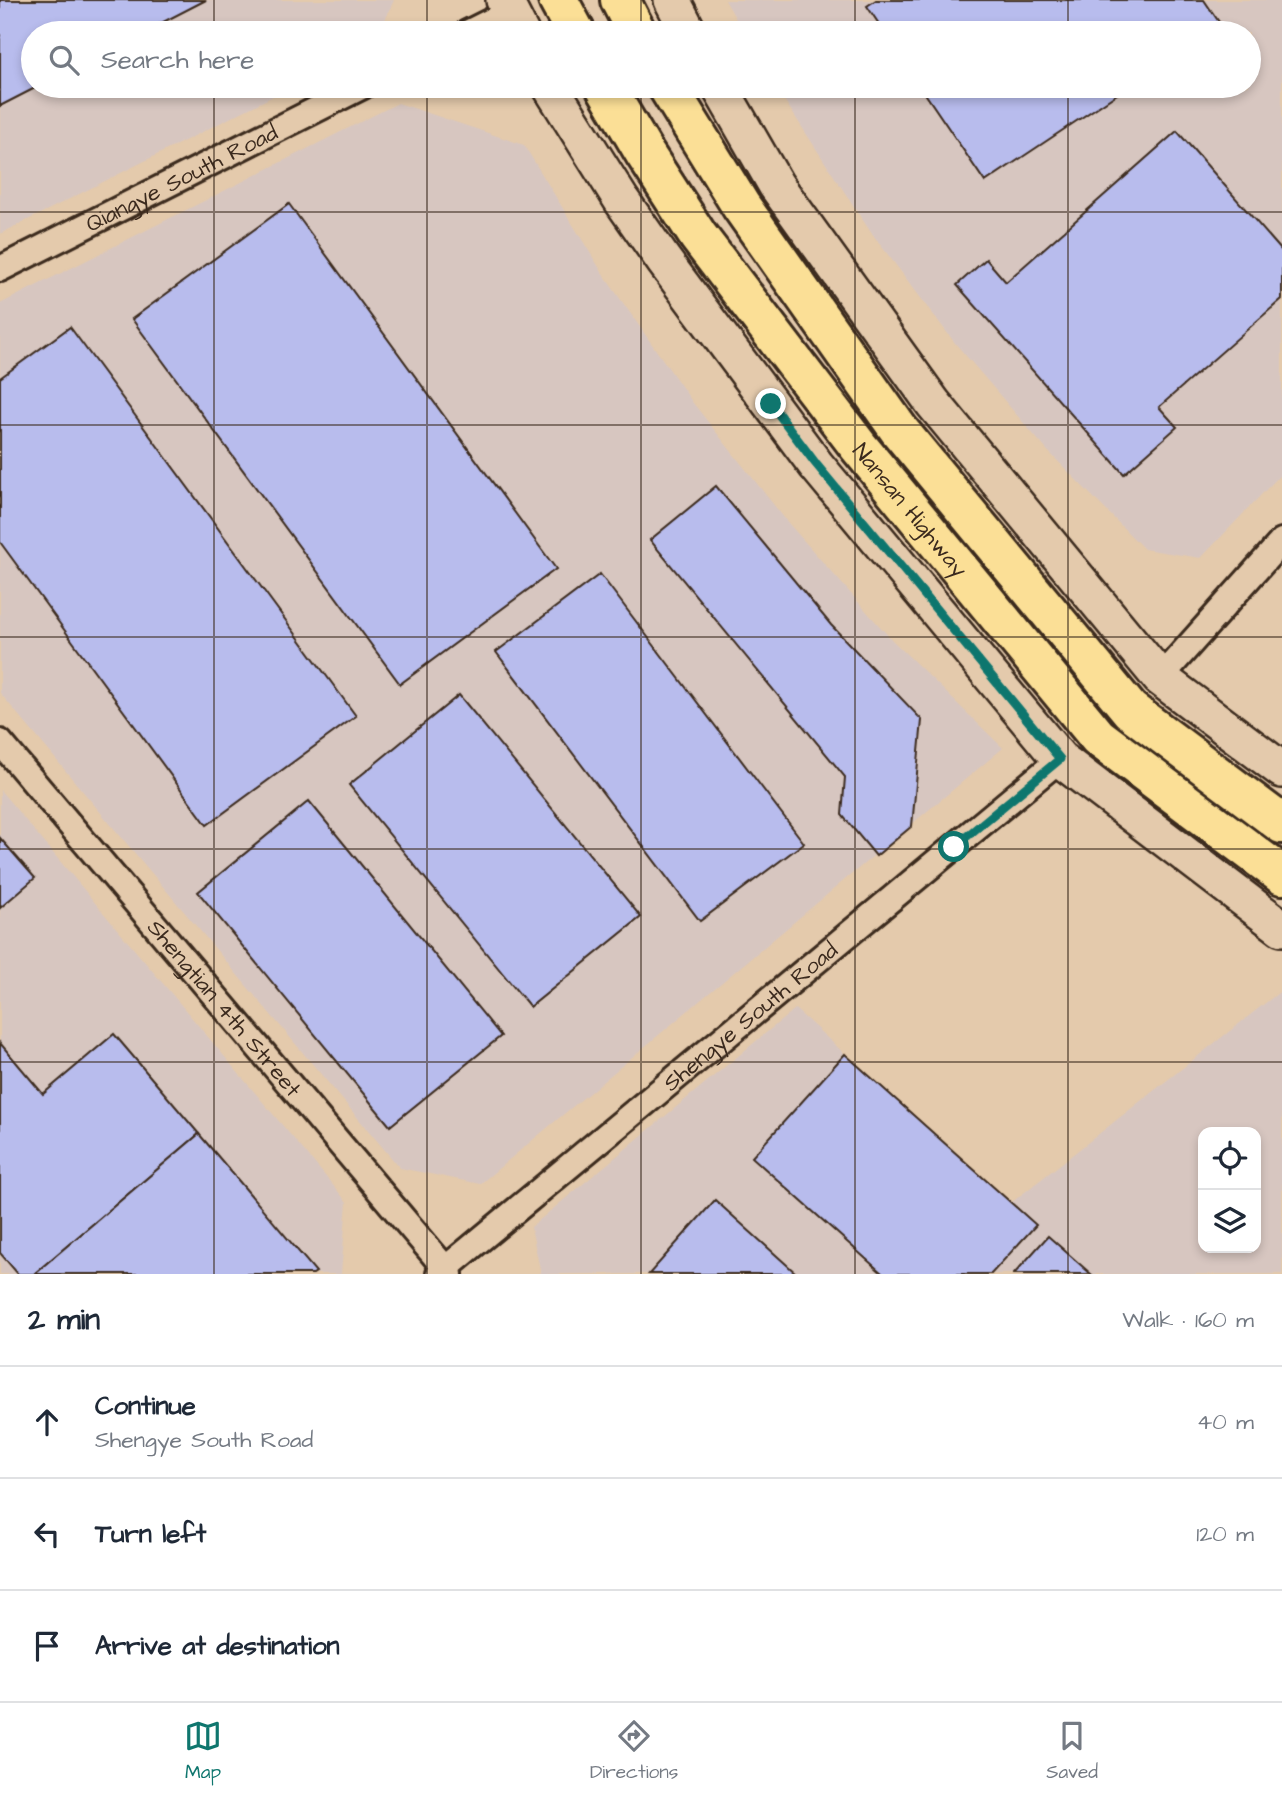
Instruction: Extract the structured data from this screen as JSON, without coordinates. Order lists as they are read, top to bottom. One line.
{"streets":{"highway":["Nansan Highway"],"street":["Qiangye South Road","Shengtian 4th Street","Shengye South Road"]},"crossings":[["Shengtian 4th Street","Shengye South Road"]],"page":{"search":"Search here","heading":["2 min","Walk · 160 m"],"list":[["Continue","Shengye South Road","40 m"],["Turn left","120 m"],"Arrive at destination"],"nav":["Map","Directions","Saved"]}}
